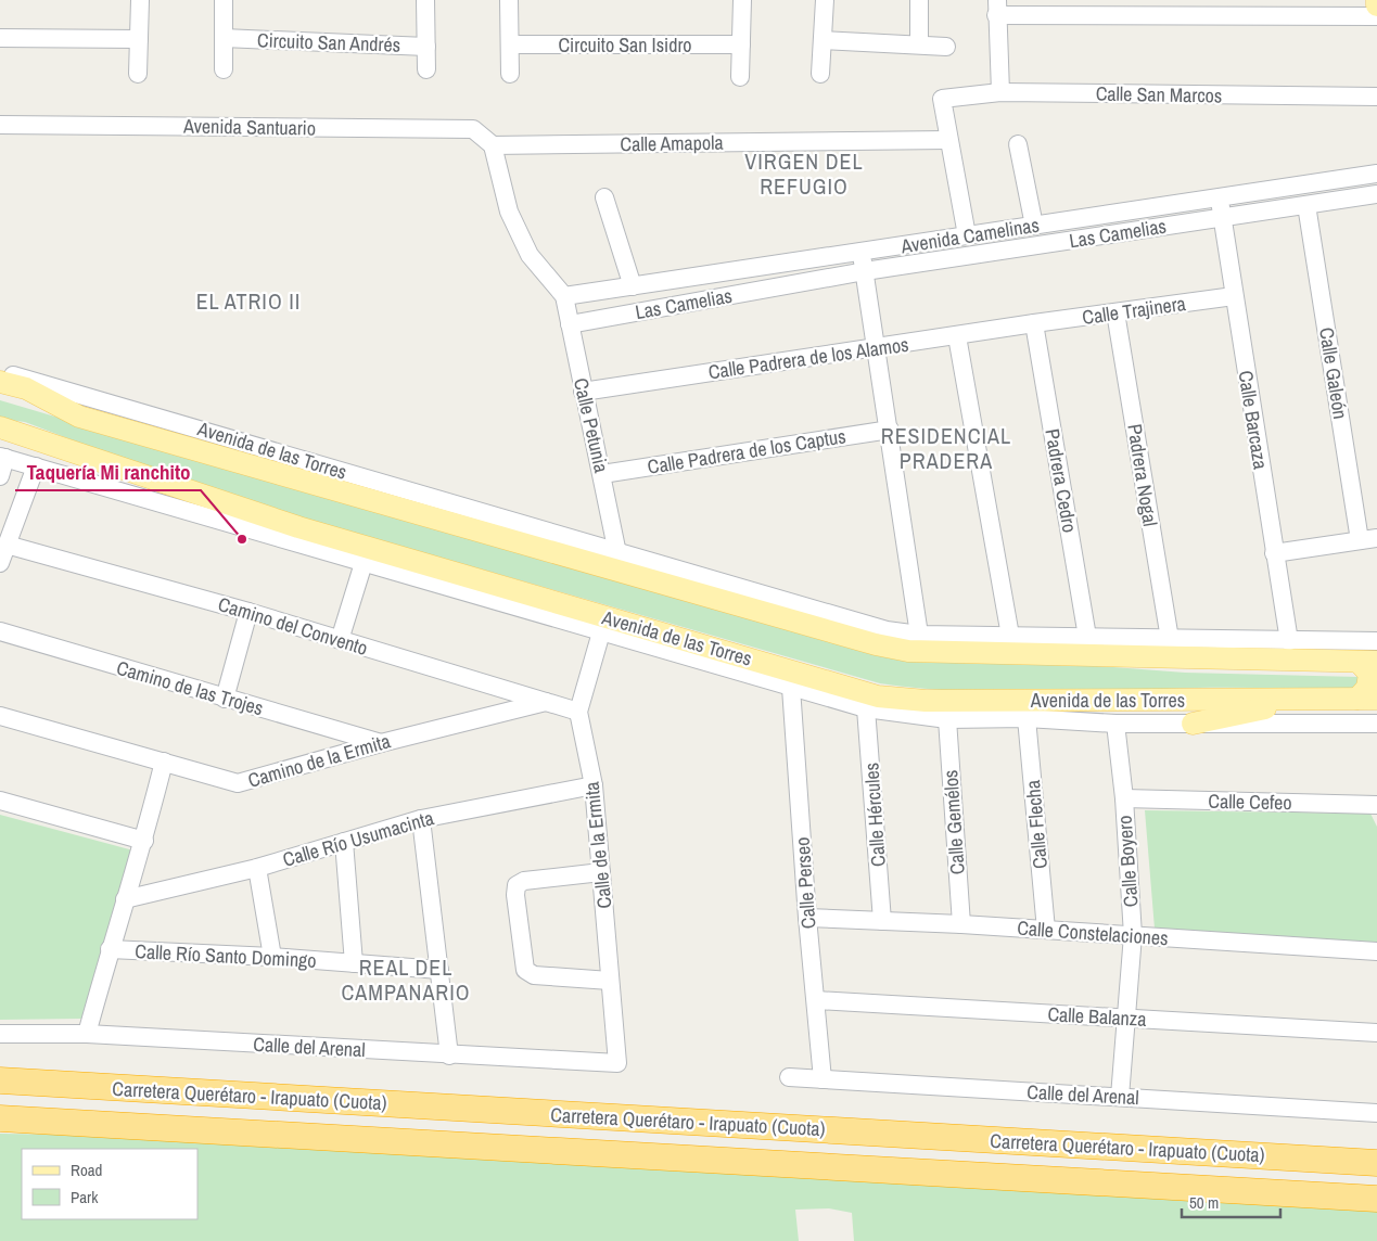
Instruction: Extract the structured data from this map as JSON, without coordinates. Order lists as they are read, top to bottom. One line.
{"streets":{"highway":["Carretera Querétaro - Irapuato (Cuota)"],"main road":["Avenida de las Torres"],"street":["Circuito San Andrés","Circuito San Isidro","Calle San Marcos","Avenida Santuario","Calle Amapola","Las Camelias","Avenida Camelinas","Calle Trajinera","Calle Padrera de los Alamos","Calle Galeón","Calle Barcaza","Calle Petunia","Calle Padrera de los Captus","Padrera Nogal","Padrera Cedro","Camino del Convento","Camino de las Trojes","Camino de la Ermita","Calle Cefeo","Calle Hércules","Calle Gemélos","Calle Flecha","Calle Río Usumacinta","Calle de la Ermita","Calle Boyero","Calle Perseo","Calle Constelaciones","Calle Río Santo Domingo","Calle Balanza","Calle del Arenal"]},"crossings":[["Calle San Marcos","Calle Amapola"],["Avenida Santuario","Calle Amapola"],["Las Camelias","Calle Galeón"],["Las Camelias","Calle Barcaza"],["Las Camelias","Calle Petunia"],["Avenida Camelinas","Calle Barcaza"],["Avenida Camelinas","Calle Petunia"],["Calle Trajinera","Calle Padrera de los Alamos"],["Calle Trajinera","Calle Barcaza"],["Calle Trajinera","Padrera Nogal"],["Calle Trajinera","Padrera Cedro"],["Calle Padrera de los Alamos","Calle Petunia"],["Calle Padrera de los Alamos","Padrera Cedro"],["Calle Barcaza","Avenida de las Torres"],["Calle Petunia","Avenida de las Torres"],["Calle Petunia","Calle Padrera de los Captus"],["Avenida de las Torres","Padrera Nogal"],["Avenida de las Torres","Padrera Cedro"],["Avenida de las Torres","Calle Hércules"],["Avenida de las Torres","Calle Gemélos"],["Avenida de las Torres","Calle Flecha"],["Avenida de las Torres","Calle de la Ermita"],["Avenida de las Torres","Calle Boyero"],["Avenida de las Torres","Calle Perseo"],["Camino del Convento","Camino de la Ermita"],["Camino del Convento","Calle de la Ermita"],["Camino de las Trojes","Camino de la Ermita"],["Calle Cefeo","Calle Boyero"],["Calle Hércules","Calle Constelaciones"],["Calle Gemélos","Calle Constelaciones"],["Calle Flecha","Calle Constelaciones"],["Calle Río Usumacinta","Calle de la Ermita"],["Calle de la Ermita","Calle del Arenal"],["Calle Boyero","Calle Constelaciones"],["Calle Boyero","Calle Balanza"],["Calle Boyero","Calle del Arenal"],["Calle Perseo","Calle Constelaciones"],["Calle Perseo","Calle Balanza"],["Calle Perseo","Calle del Arenal"]],"districts":["VIRGEN DEL REFUGIO","EL ATRIO II","RESIDENCIAL PRADERA","REAL DEL CAMPANARIO"],"places":["Taquería Mi ranchito"],"legend":["Road","Park"],"scale_bar":"50 m"}
